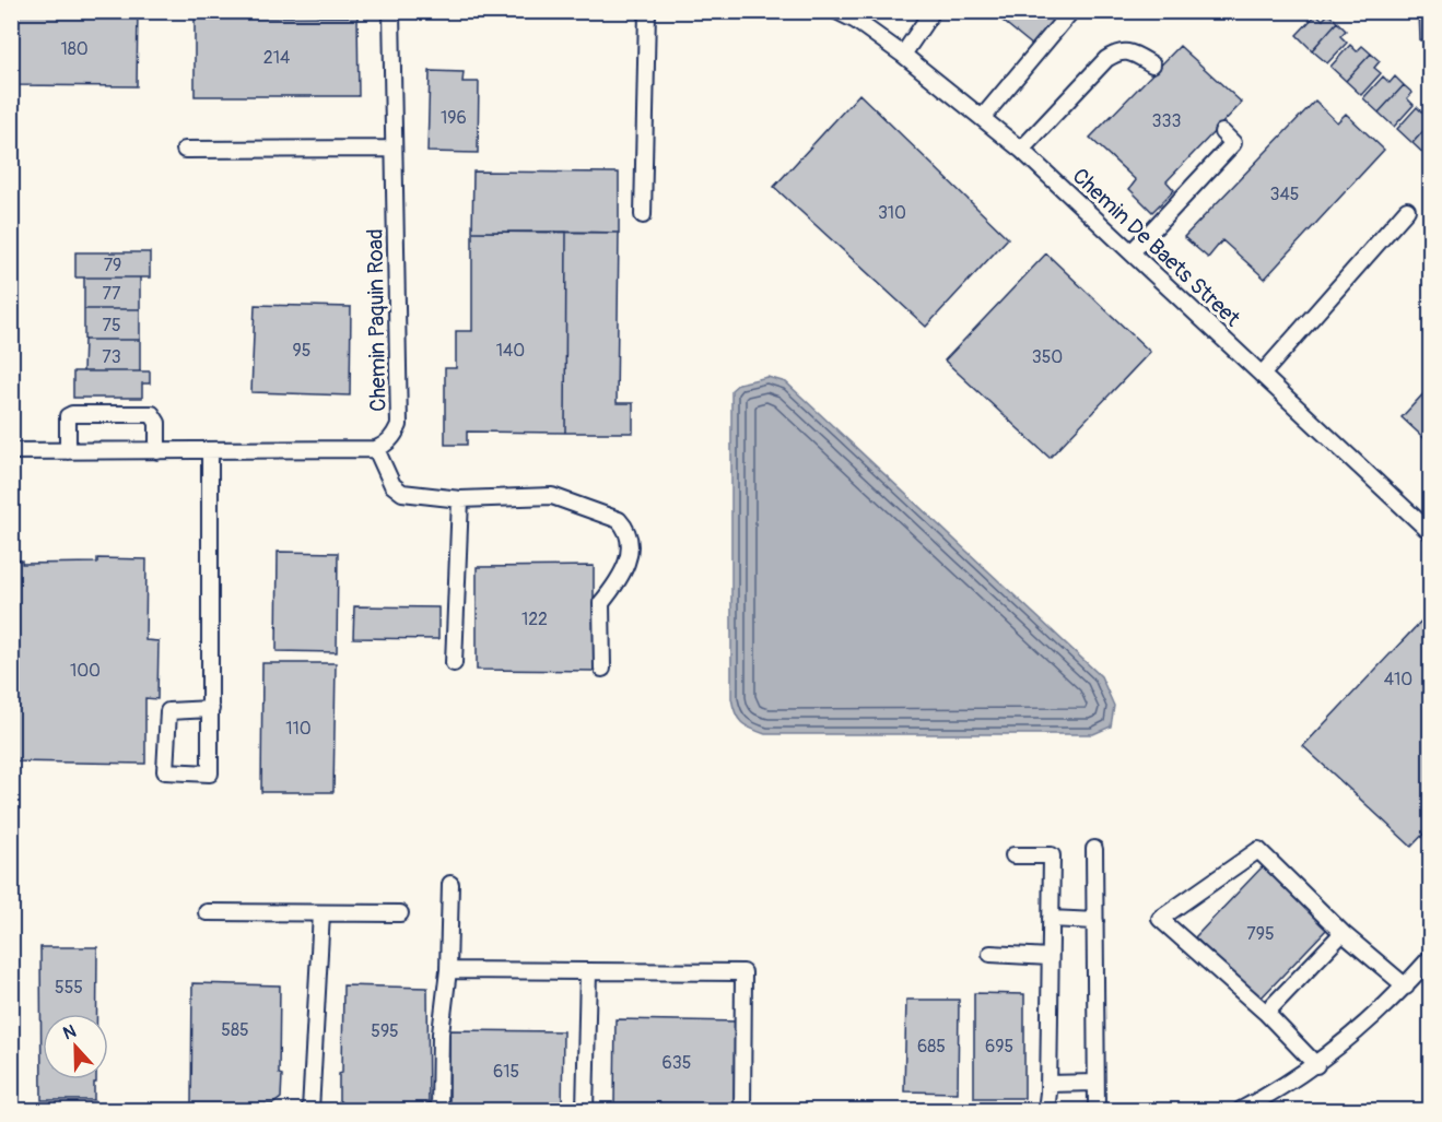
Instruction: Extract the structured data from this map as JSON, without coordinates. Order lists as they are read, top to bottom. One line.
{"streets":{"street":["Chemin De Baets Street","Chemin Paquin Road"]},"house_numbers":["180","214","196","333","345","310","79","77","75","95","140","73","350","122","100","410","110","795","555","585","595","685","695","635","615"],"north":"top"}
